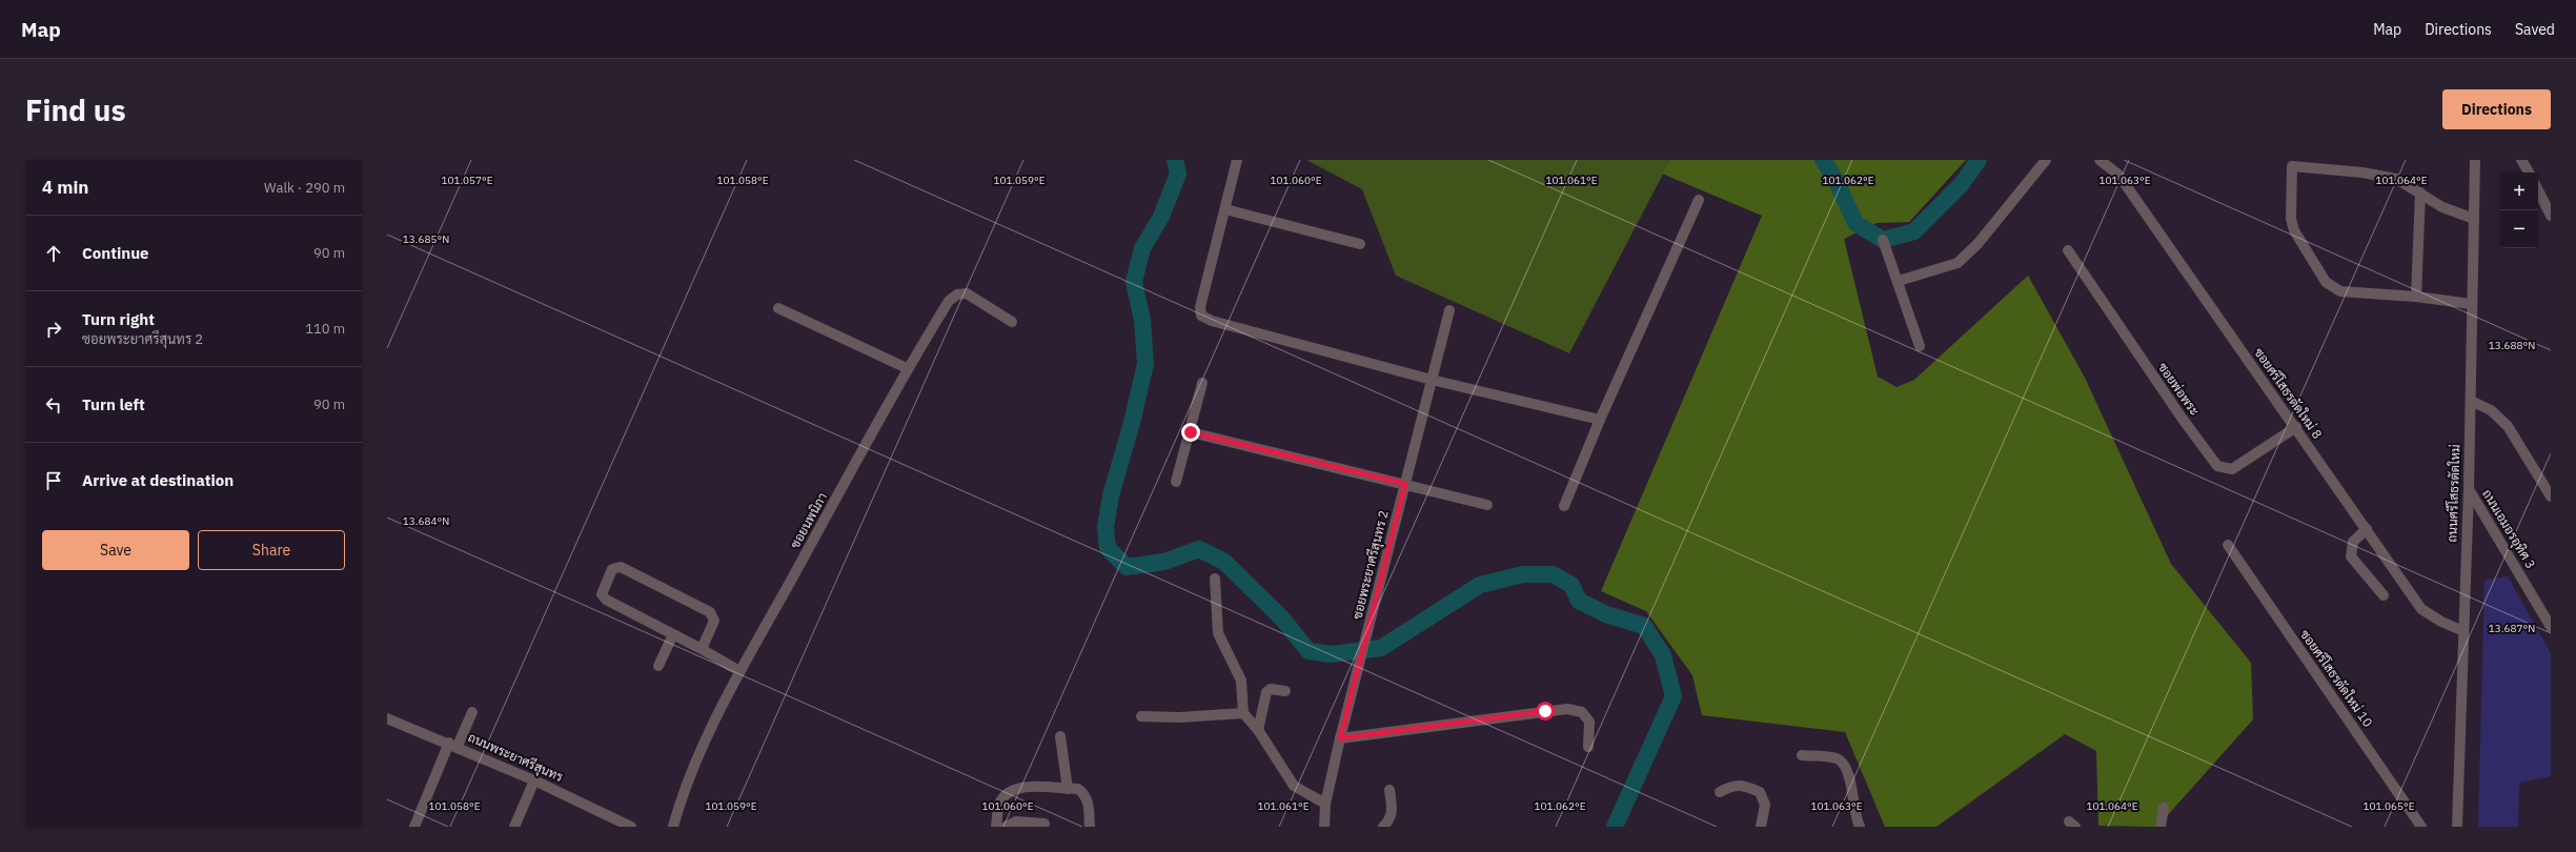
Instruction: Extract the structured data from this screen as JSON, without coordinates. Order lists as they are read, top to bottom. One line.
{"streets":{"street":["ซอยพ่อพระ","ซอยศรีโสธรตัดใหม่ 8","ถนนศรีโสธรตัดใหม่","ซอยนพนิภา","ถนนเอมอรอุทิศ 3","ซอยพระยาศรีสุนทร 2","ซอยศรีโสธรตัดใหม่ 10","ถนนพระยาศรีสุนทร"]},"crossings":[["ซอยพ่อพระ","ซอยศรีโสธรตัดใหม่ 8"],["ซอยศรีโสธรตัดใหม่ 8","ถนนศรีโสธรตัดใหม่"],["ถนนศรีโสธรตัดใหม่","ถนนเอมอรอุทิศ 3"]],"page":{"header":"Map","nav":["Map","Directions","Saved"],"buttons":["Directions",["Save","Share"]],"title":"Find us","heading":["4 min","Walk · 290 m"],"map_buttons":["+","−"],"list":[["Continue","90 m"],["Turn right","ซอยพระยาศรีสุนทร 2","110 m"],["Turn left","90 m"],"Arrive at destination"]},"coordinates":["101.057°E","101.058°E","101.059°E","101.061°E","101.063°E","101.060°E","101.062°E","101.064°E","13.685°N","13.688°N","13.684°N","13.687°N","101.065°E"]}
